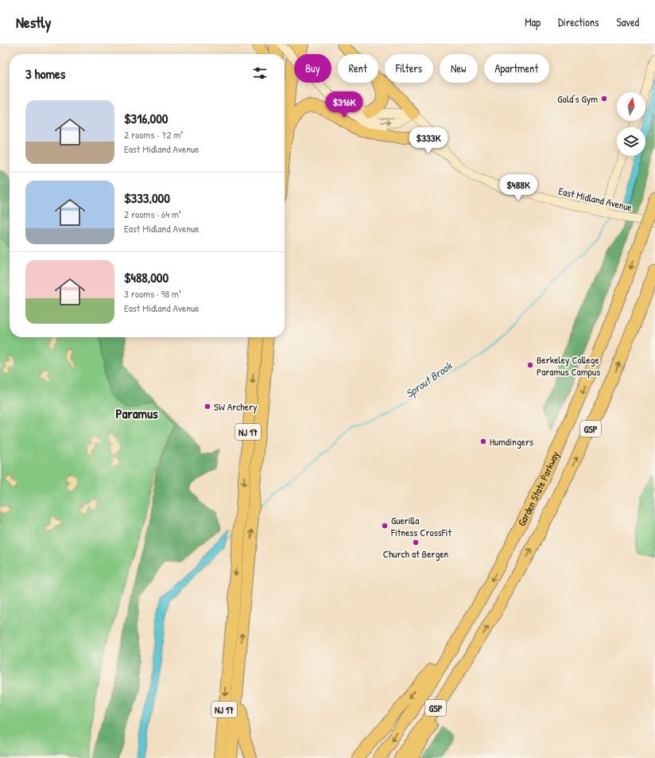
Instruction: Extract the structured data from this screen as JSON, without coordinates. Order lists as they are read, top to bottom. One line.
{"streets":{"highway":["GSP","NJ 17","Garden State Parkway"],"street":["East Midland Avenue"]},"districts":["Paramus"],"water":["Sprout Brook"],"places":["Gold's Gym","Berkeley College Paramus Campus","SW Archery","Humdingers","Guerilla Fitness CrossFit","Church at Bergen"],"north":"top","page":{"header":"Nestly","nav":["Map","Directions","Saved"],"chip":["Buy","Rent","Filters","New","Apartment"],"heading":"3 homes","price":["$316K","$333K","$488K"],"list":[{"name":"$316,000","note":"2 rooms · 72 m² · East Midland Avenue"},{"name":"$333,000","note":"2 rooms · 64 m² · East Midland Avenue"},{"name":"$488,000","note":"3 rooms · 98 m² · East Midland Avenue"}]}}
